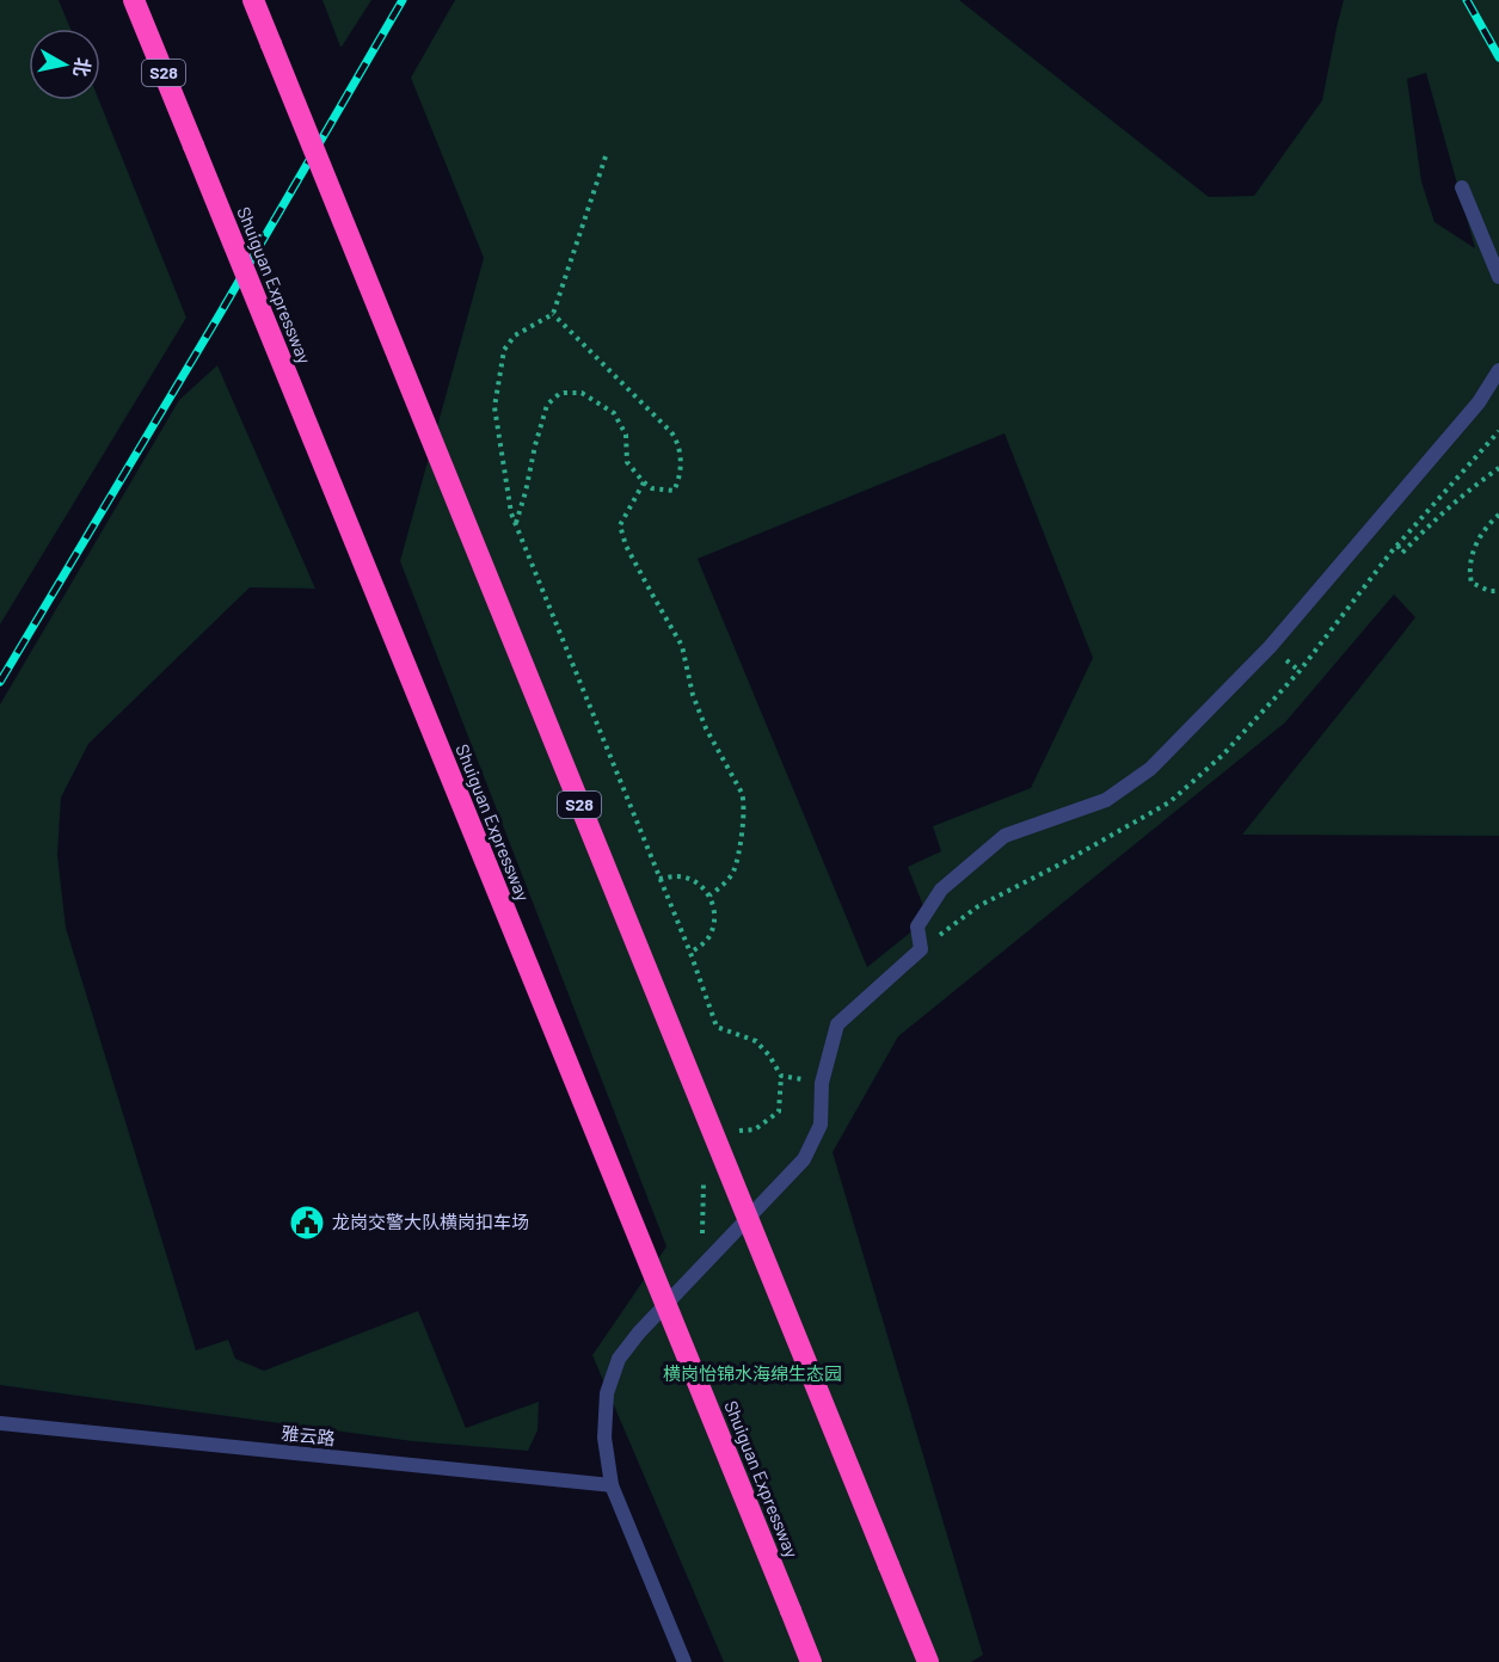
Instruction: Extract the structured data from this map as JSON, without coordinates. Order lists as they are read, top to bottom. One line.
{"streets":{"highway":["S28","Shuiguan Expressway"],"street":["雅云路"]},"parks":["横岗怡锦水海绵生态园"],"places":{"public building":["龙岗交警大队横岗扣车场"]},"north":"right"}
